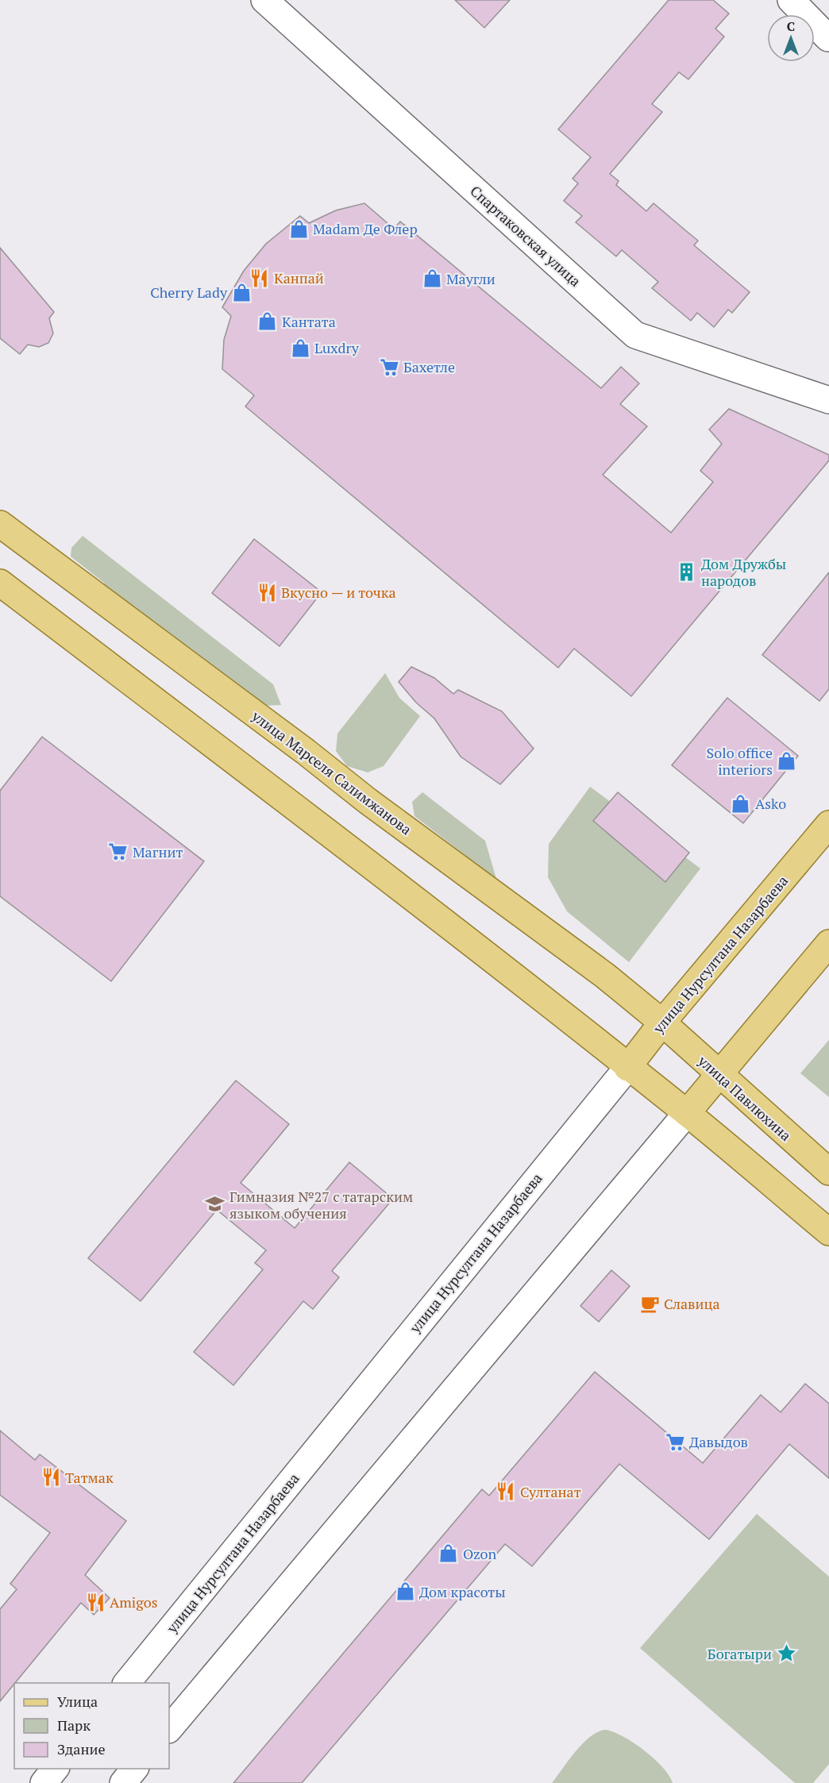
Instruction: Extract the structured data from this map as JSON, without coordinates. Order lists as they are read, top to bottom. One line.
{"streets":{"main road":["Спартаковская улица","улица Марселя Салимжанова","улица Нурсултана Назарбаева","улица Павлюхина"]},"crossings":[["улица Марселя Салимжанова","улица Нурсултана Назарбаева"],["улица Марселя Салимжанова","улица Павлюхина"],["улица Нурсултана Назарбаева","улица Павлюхина"]],"places":{"shop":["Madam Де Флер","Маугли","Cherry Lady","Кантата","Luxdry","Solo office interiors","Asko","Ozon","Дом красоты"],"restaurant":["Канпай","Вкусно — и точка","Татмак","Султанат","Amigos"],"supermarket":["Бахетле","Магнит","Давыдов"],"building":["Дом Дружбы народов"],"school or university":["Гимназия №27 с татарским языком обучения"],"cafe":["Славица"],"place":["Богатыри"]},"legend":["Улица","Парк","Здание"],"north":"top"}
